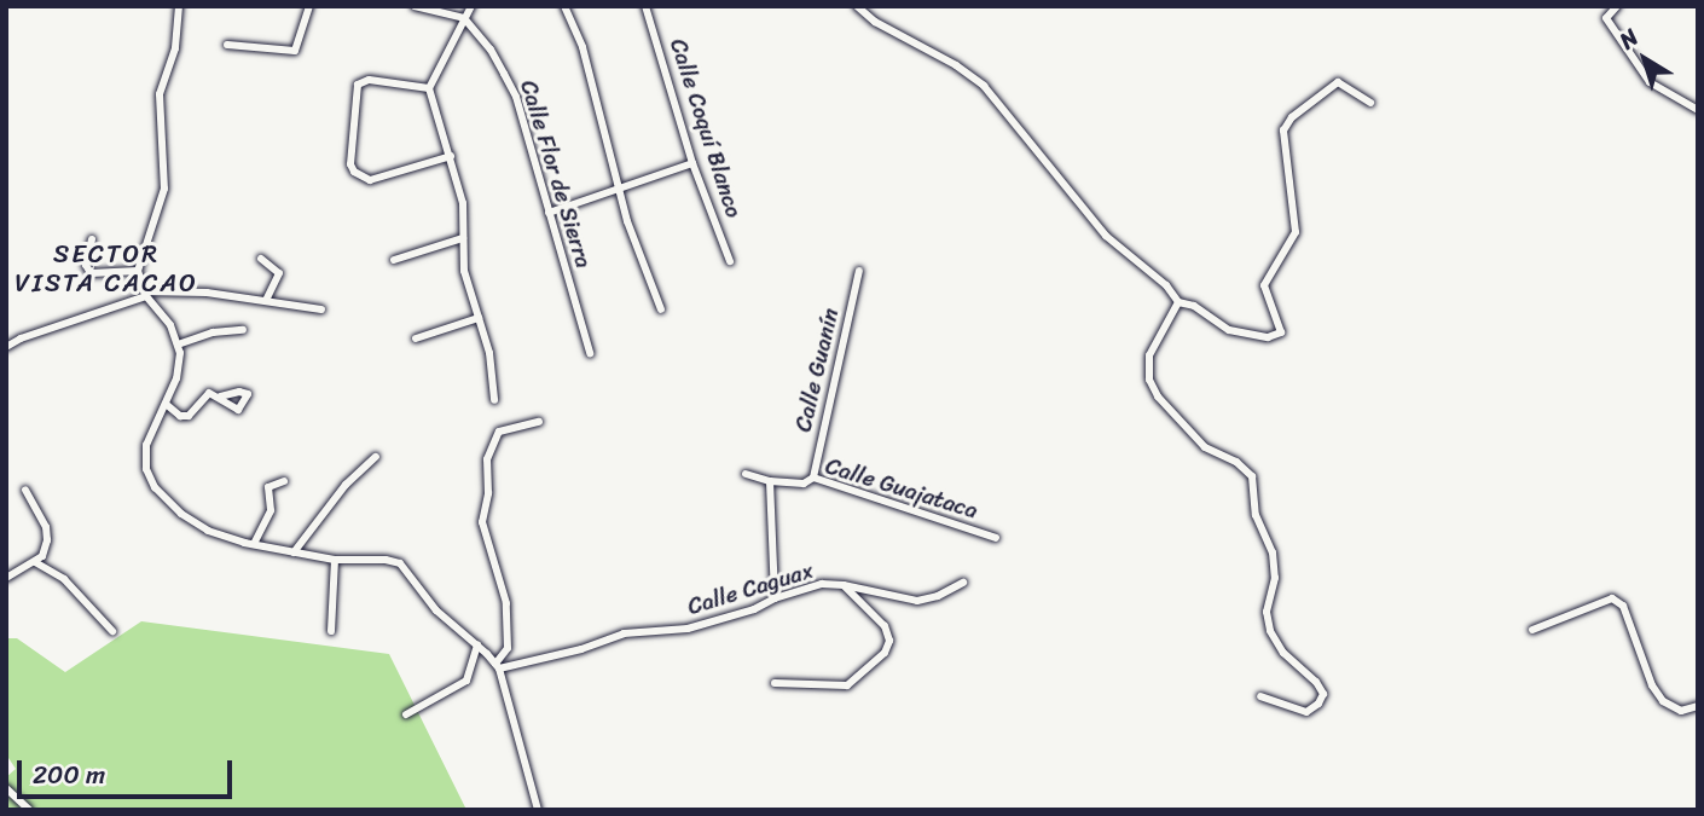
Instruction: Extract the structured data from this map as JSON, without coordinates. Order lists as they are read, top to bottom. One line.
{"streets":{"street":["Calle Coquí Blanco","Calle Flor de Sierra","Calle Guanín","Calle Guajataca","Calle Caguax"]},"crossings":[["Calle Guanín","Calle Guajataca"]],"districts":["SECTOR VISTA CACAO"],"scale_bar":"200 m","north":"top left"}
